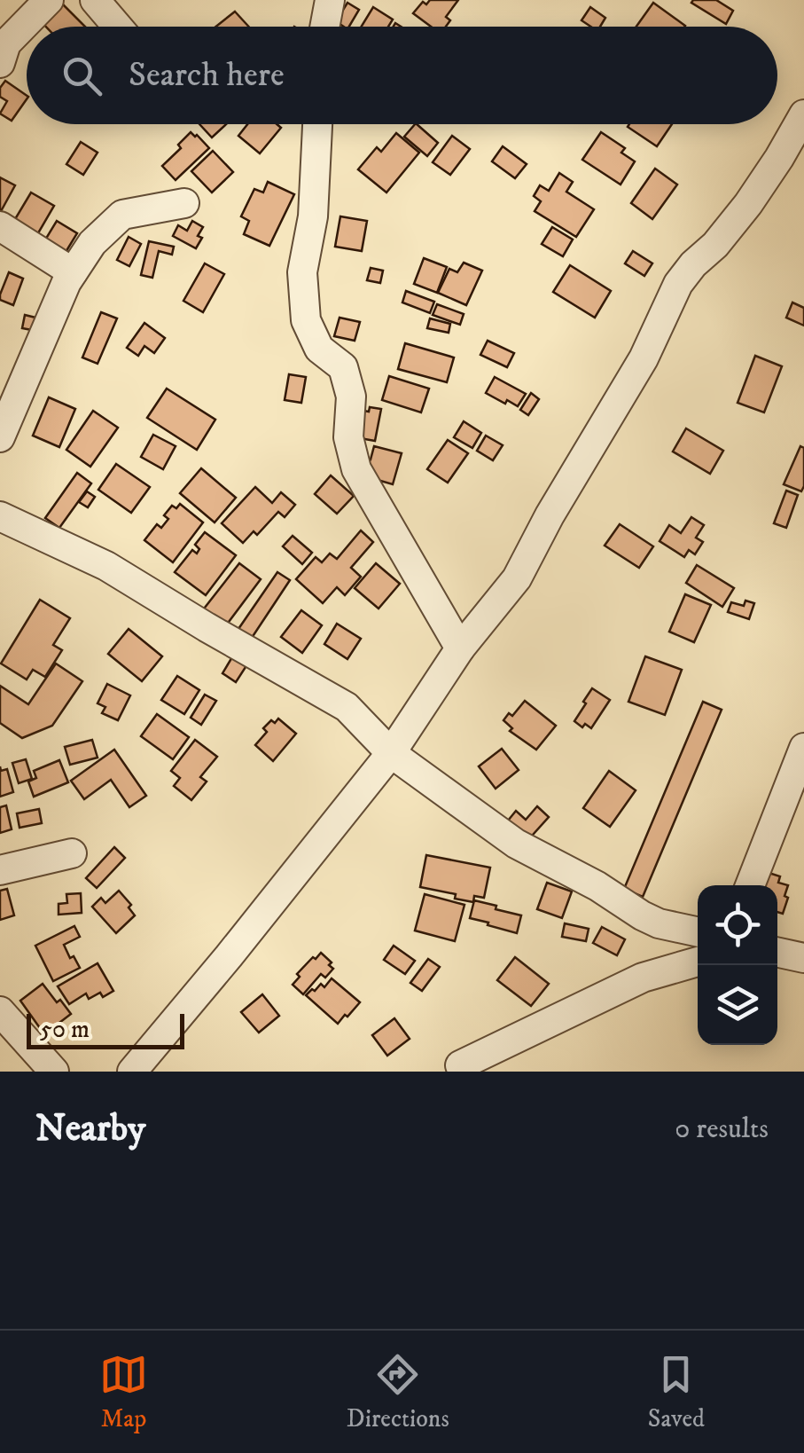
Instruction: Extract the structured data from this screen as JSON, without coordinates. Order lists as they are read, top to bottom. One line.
{"scale_bar":"50 m","page":{"search":"Search here","scale":"50 m","heading":["Nearby","0 results"],"nav":["Map","Directions","Saved"]}}
